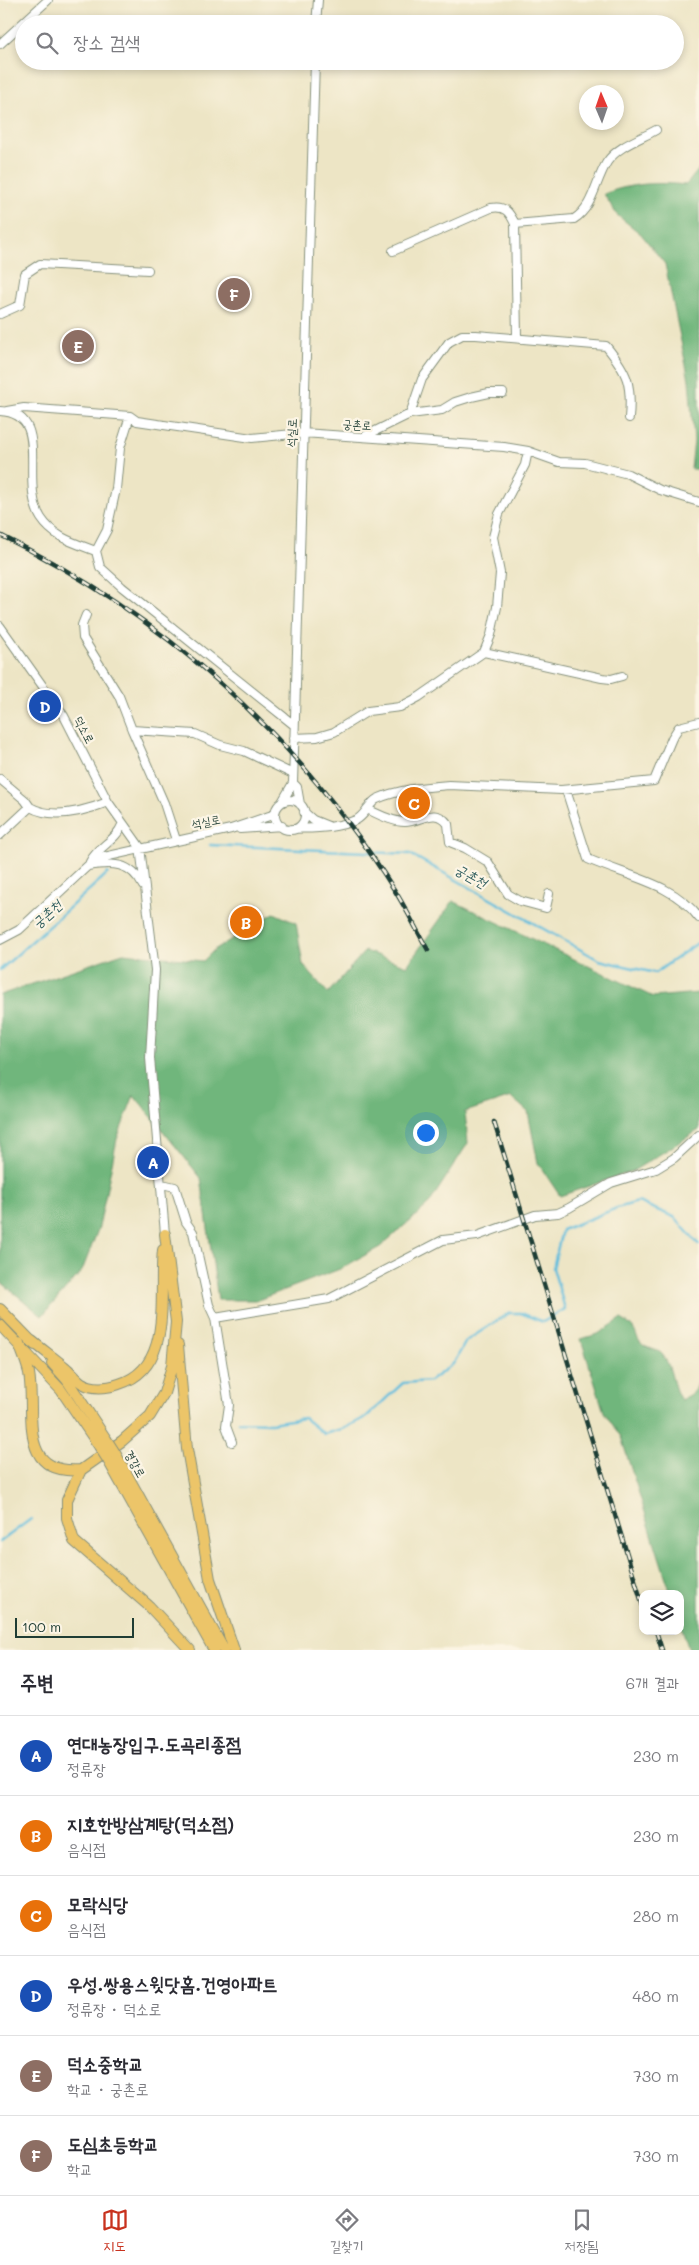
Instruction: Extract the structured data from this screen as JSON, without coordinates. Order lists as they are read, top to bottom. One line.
{"streets":{"main road":["경강로"],"street":["궁촌로","석실로","덕소로"]},"crossings":[["궁촌로","석실로"],["석실로","덕소로"]],"water":["궁촌천"],"scale_bar":"100 m","north":"top","page":{"search":"장소 검색","pins":["F","E","D","C","B","A"],"scale":"100 m","heading":["주변","6개 결과"],"list":[{"mark":"A","name":"연대농장입구.도곡리종점","note":"정류장","value":"230 m"},{"mark":"B","name":"지호한방삼계탕(덕소점)","note":"음식점","value":"230 m"},{"mark":"C","name":"모락식당","note":"음식점","value":"280 m"},{"mark":"D","name":"우성.쌍용스윗닷홈.건영아파트","note":"정류장 · 덕소로","value":"480 m"},{"mark":"E","name":"덕소중학교","note":"학교 · 궁촌로","value":"730 m"},{"mark":"F","name":"도심초등학교","note":"학교","value":"730 m"}],"nav":["지도","길찾기","저장됨"]}}
